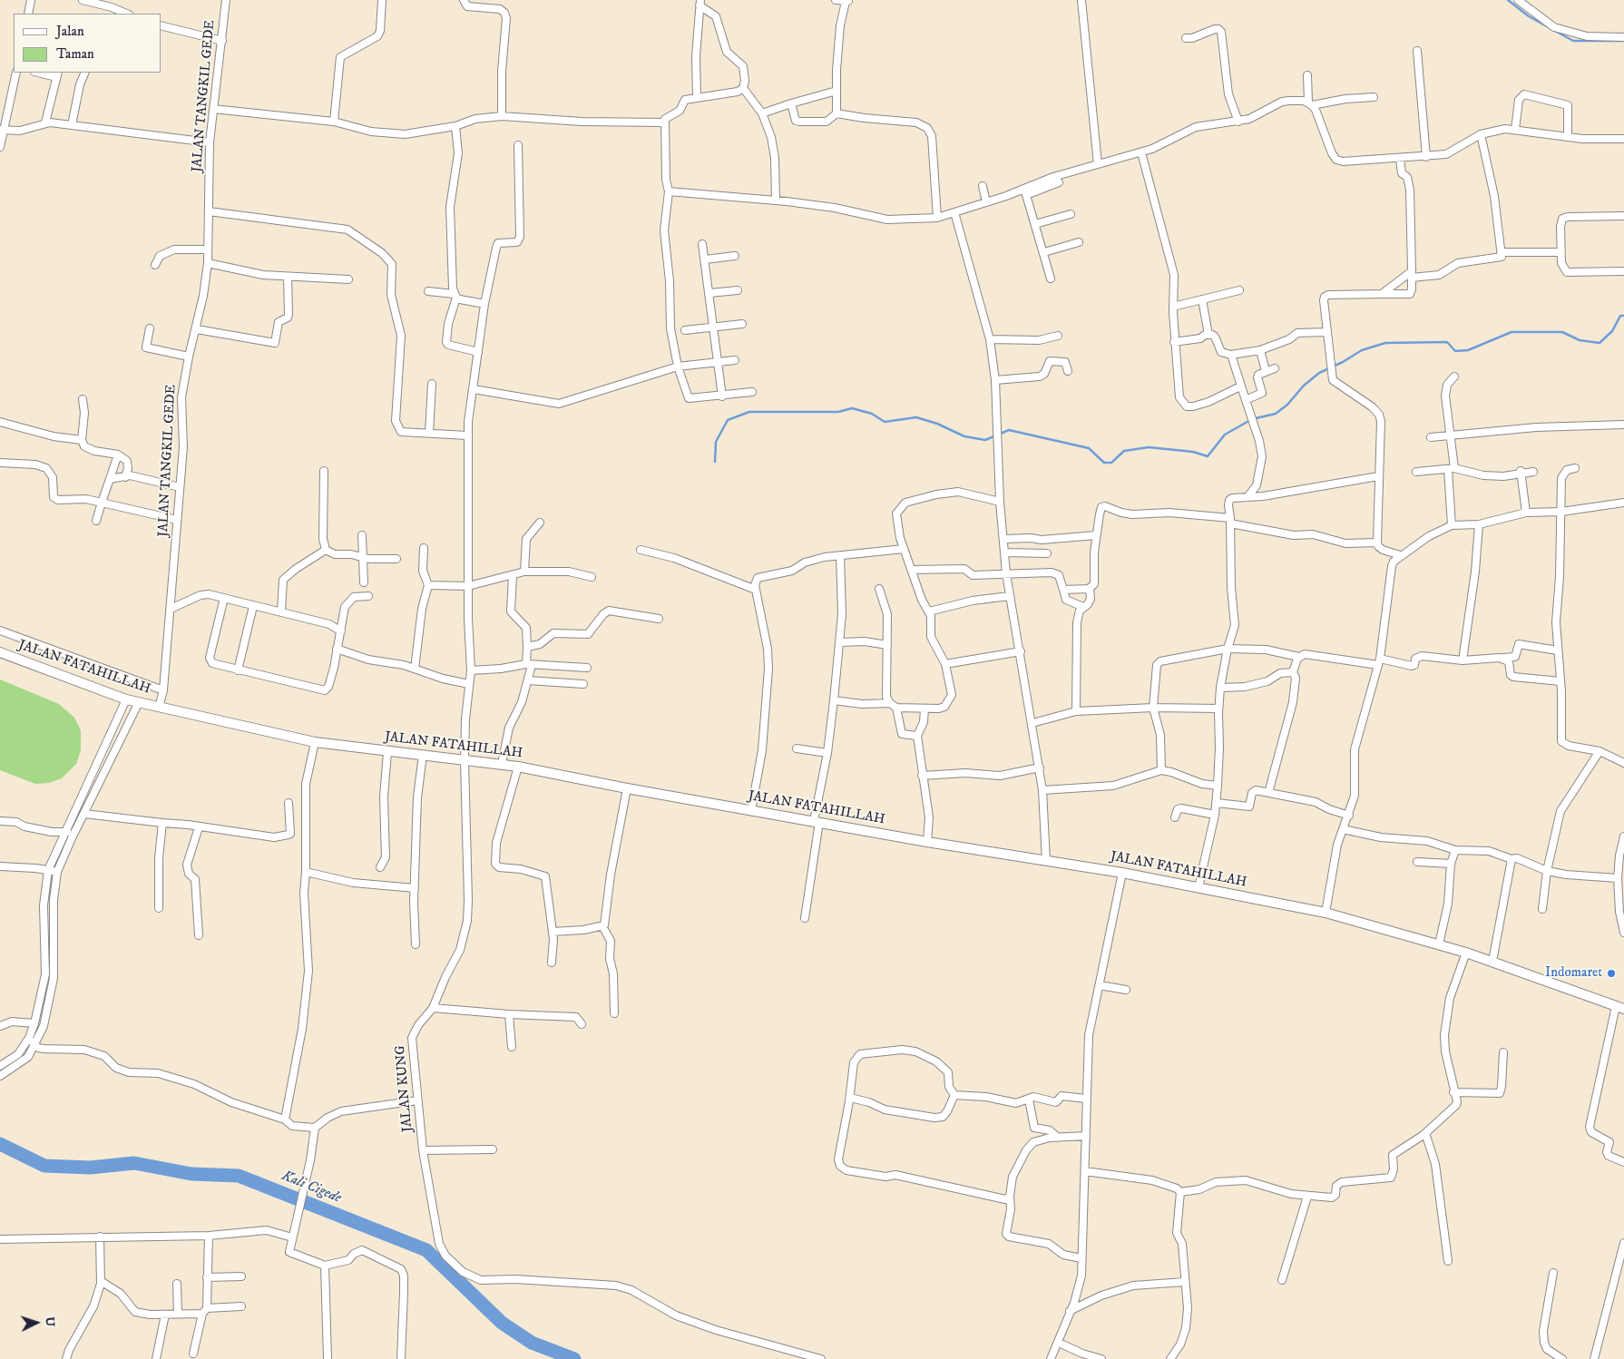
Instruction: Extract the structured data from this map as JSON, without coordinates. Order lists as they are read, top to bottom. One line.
{"streets":{"street":["JALAN TANGKIL GEDE","JALAN FATAHILLAH","JALAN KUNG"]},"crossings":[["JALAN TANGKIL GEDE","JALAN FATAHILLAH"],["JALAN FATAHILLAH","JALAN KUNG"]],"water":["Kali Cigede"],"places":["Indomaret"],"legend":["Jalan","Taman"],"north":"right"}
